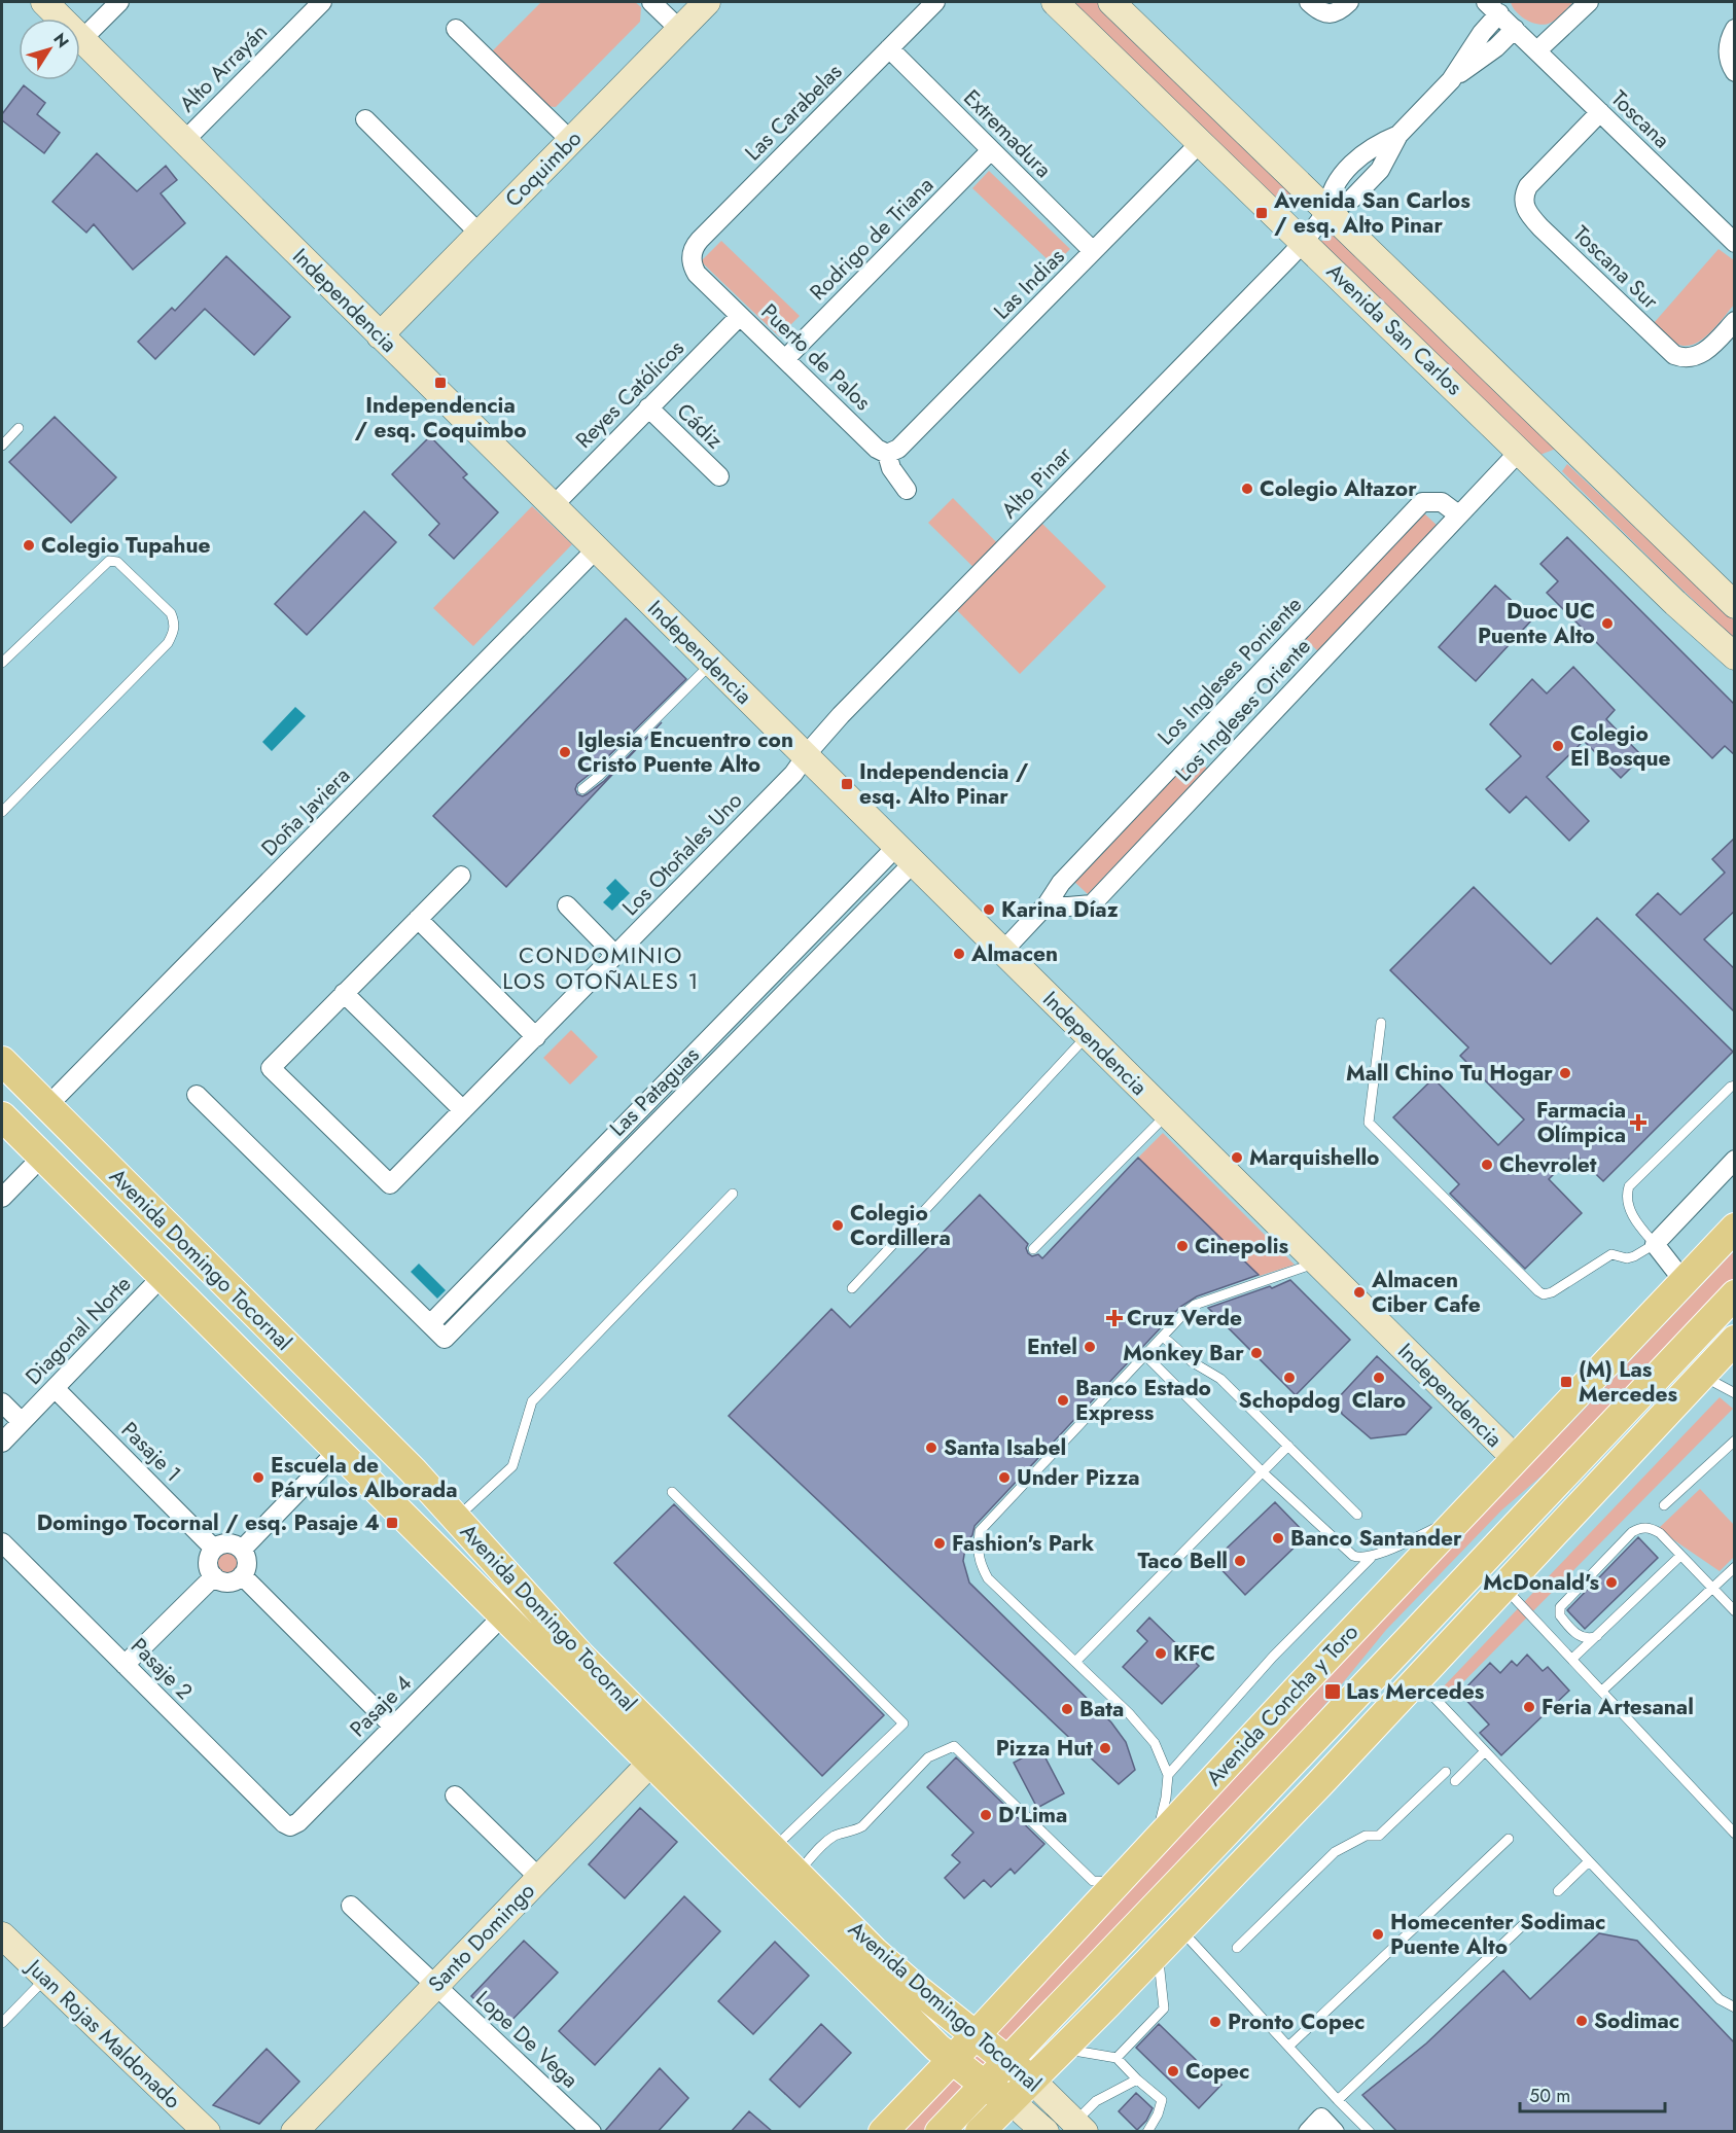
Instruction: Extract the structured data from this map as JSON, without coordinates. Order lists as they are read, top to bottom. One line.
{"streets":{"main road":["Avenida Domingo Tocornal","Avenida Concha y Toro"],"street":["Alto Arrayán","Las Carabelas","Toscana","Extremadura","Coquimbo","Rodrigo de Triana","Toscana Sur","Las Indias","Independencia","Avenida San Carlos","Puerto de Palos","Reyes Católicos","Cádiz","Alto Pinar","Los Ingleses Poniente","Los Ingleses Oriente","Doña Javiera","Los Otoñales Uno","Las Pataguas","Diagonal Norte","Pasaje 1","Pasaje 2","Pasaje 4","Santo Domingo","Juan Rojas Maldonado","Lope De Vega"]},"crossings":[["Alto Arrayán","Independencia"],["Las Carabelas","Extremadura"],["Las Carabelas","Puerto de Palos"],["Toscana","Toscana Sur"],["Extremadura","Rodrigo de Triana"],["Extremadura","Las Indias"],["Coquimbo","Independencia"],["Rodrigo de Triana","Puerto de Palos"],["Las Indias","Avenida San Carlos"],["Las Indias","Puerto de Palos"],["Independencia","Reyes Católicos"],["Independencia","Alto Pinar"],["Independencia","Los Ingleses Poniente"],["Independencia","Doña Javiera"],["Independencia","Los Otoñales Uno"],["Independencia","Las Pataguas"],["Independencia","Avenida Concha y Toro"],["Avenida San Carlos","Alto Pinar"],["Avenida San Carlos","Los Ingleses Oriente"],["Puerto de Palos","Reyes Católicos"],["Reyes Católicos","Cádiz"],["Alto Pinar","Los Otoñales Uno"],["Los Ingleses Poniente","Los Ingleses Oriente"],["Doña Javiera","Avenida Domingo Tocornal"],["Avenida Domingo Tocornal","Diagonal Norte"],["Avenida Domingo Tocornal","Avenida Concha y Toro"],["Avenida Domingo Tocornal","Pasaje 4"],["Avenida Domingo Tocornal","Santo Domingo"],["Diagonal Norte","Pasaje 1"],["Pasaje 2","Pasaje 4"],["Santo Domingo","Lope De Vega"]],"districts":["CONDOMINIO LOS OTOÑALES 1"],"places":{"transit":["Avenida San Carlos / esq. Alto Pinar","Independencia / esq. Coquimbo","Independencia / esq. Alto Pinar","(M) Las Mercedes","Domingo Tocornal / esq. Pasaje 4","Las Mercedes"],"other":["Colegio Altazor","Colegio Tupahue","Duoc UC Puente Alto","Colegio El Bosque","Iglesia Encuentro con Cristo Puente Alto","Karina Díaz","Almacen","Mall Chino Tu Hogar","Marquishello","Chevrolet","Colegio Cordillera","Cinepolis","Almacen Ciber Cafe","Entel","Monkey Bar","Schopdog","Claro","Banco Estado Express","Santa Isabel","Escuela de Párvulos Alborada","Under Pizza","Banco Santander","Fashion's Park","Taco Bell","McDonald's","KFC","Feria Artesanal","Bata","Pizza Hut","D'Lima","Homecenter Sodimac Puente Alto","Sodimac","Pronto Copec","Copec"],"health":["Farmacia Olímpica","Cruz Verde"]},"scale_bar":"50 m","north":"top right"}
